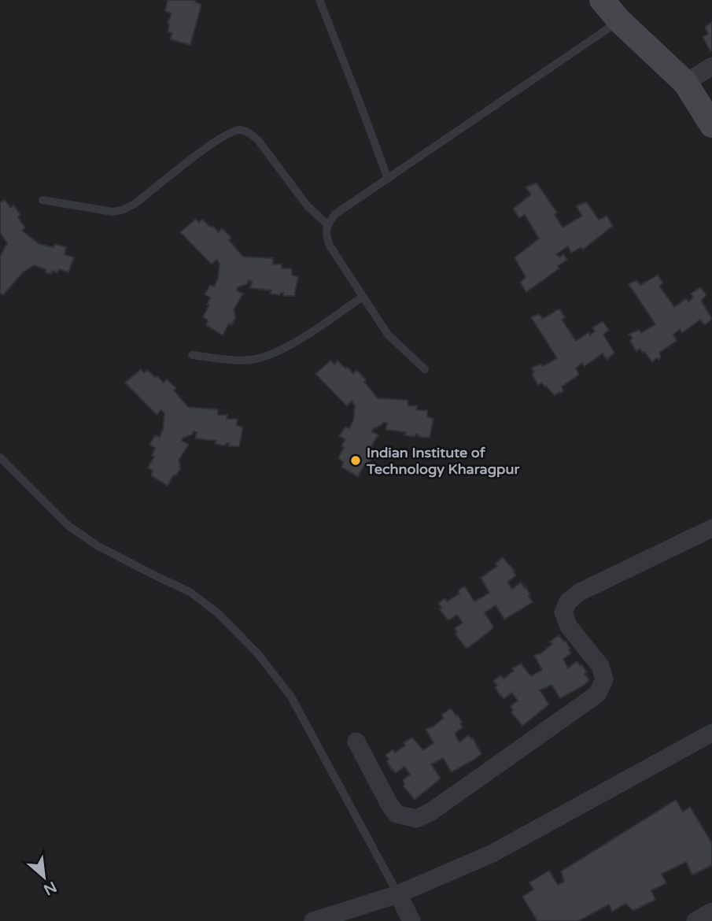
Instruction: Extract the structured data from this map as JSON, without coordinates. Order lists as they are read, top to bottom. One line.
{"places":["Indian Institute of Technology Kharagpur"],"north":"bottom right"}
